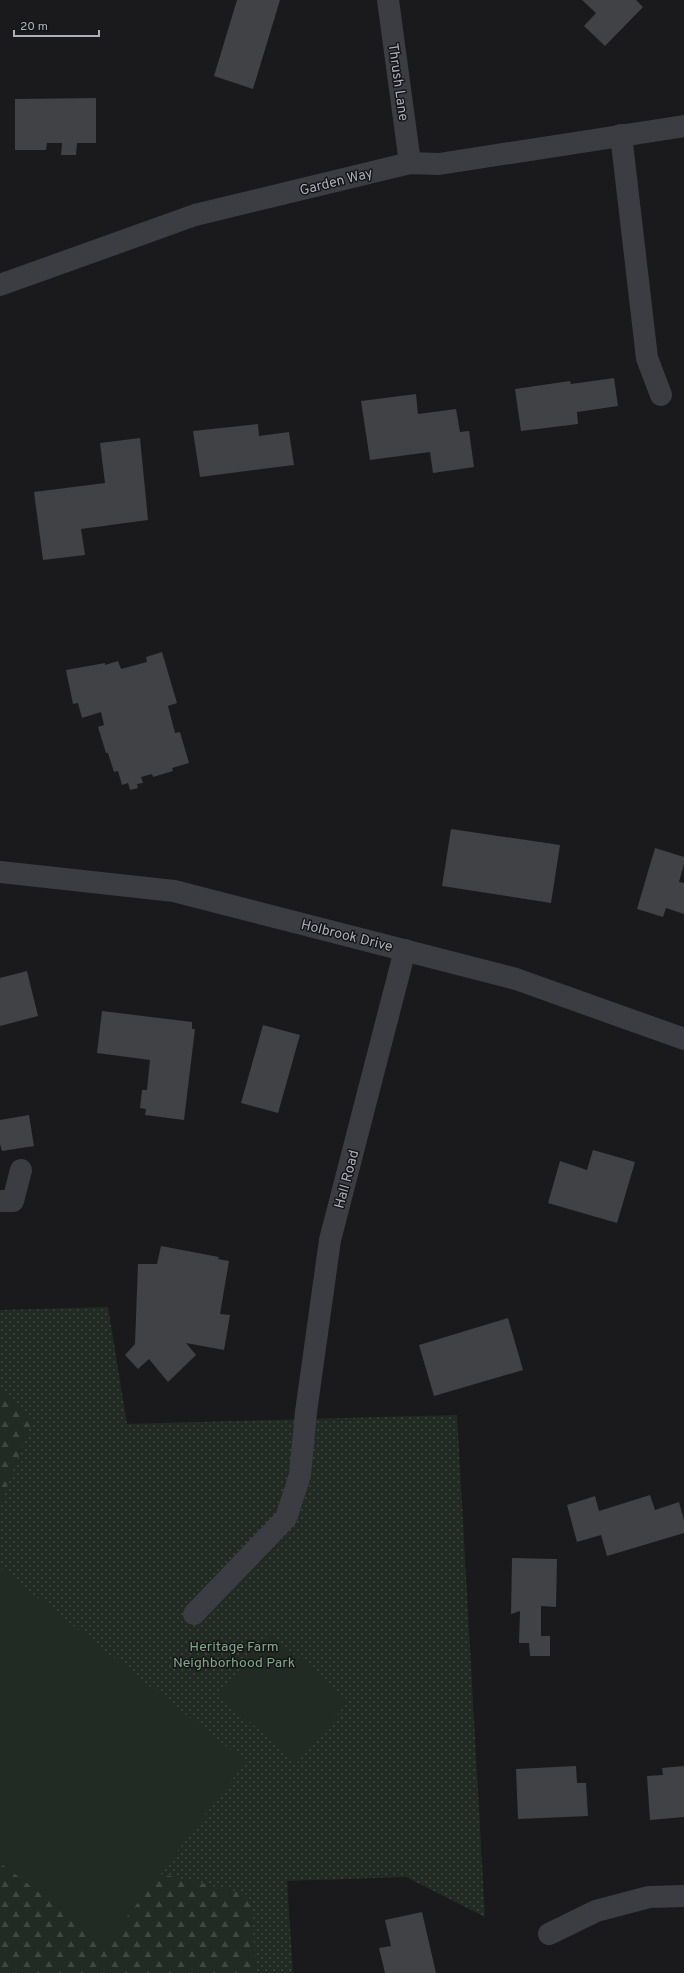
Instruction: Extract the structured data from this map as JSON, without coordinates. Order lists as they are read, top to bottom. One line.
{"streets":{"street":["Thrush Lane","Garden Way","Holbrook Drive","Hall Road"]},"crossings":[["Thrush Lane","Garden Way"],["Holbrook Drive","Hall Road"]],"parks":["Heritage Farm Neighborhood Park"],"scale_bar":"20 m"}
